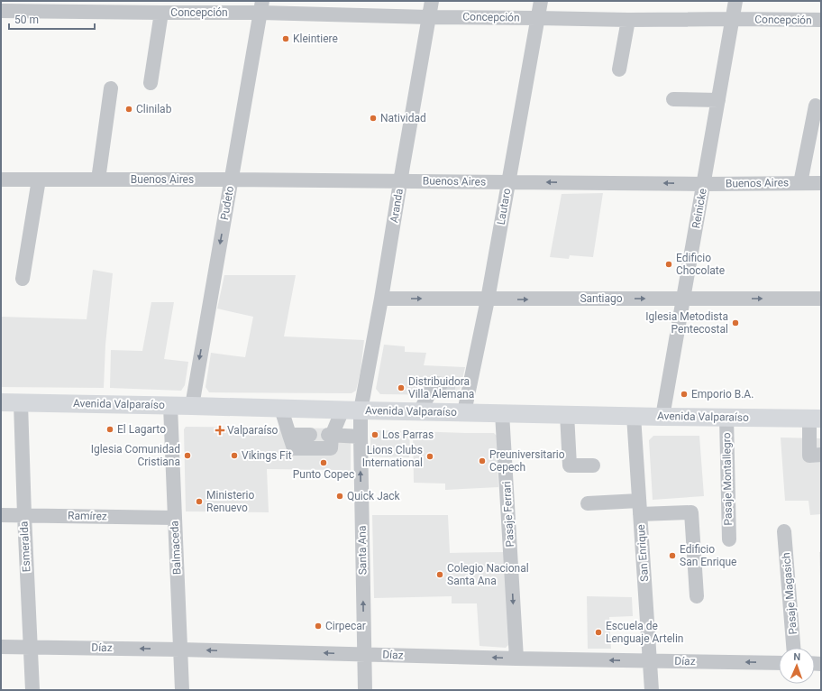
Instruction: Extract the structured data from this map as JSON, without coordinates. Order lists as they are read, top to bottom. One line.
{"streets":{"main road":["Avenida Valparaíso"],"street":["Concepción","Buenos Aires","Pudeto","Aranda","Lautaro","Reinicke","Santiago","Pasaje Montallegro","Pasaje Ferrari","Ramírez","Esmeralda","Balmaceda","Santa Ana","San Enrique","Pasaje Magasich","Díaz"]},"crossings":[["Concepción","Pudeto"],["Concepción","Aranda"],["Concepción","Lautaro"],["Concepción","Reinicke"],["Buenos Aires","Pudeto"],["Buenos Aires","Aranda"],["Buenos Aires","Lautaro"],["Buenos Aires","Reinicke"],["Pudeto","Avenida Valparaíso"],["Aranda","Santiago"],["Aranda","Avenida Valparaíso"],["Aranda","Santa Ana"],["Lautaro","Santiago"],["Lautaro","Avenida Valparaíso"],["Reinicke","Santiago"],["Reinicke","Avenida Valparaíso"],["Avenida Valparaíso","Pasaje Montallegro"],["Avenida Valparaíso","Pasaje Ferrari"],["Avenida Valparaíso","Esmeralda"],["Avenida Valparaíso","Balmaceda"],["Avenida Valparaíso","Santa Ana"],["Avenida Valparaíso","San Enrique"],["Pasaje Ferrari","Díaz"],["Ramírez","Esmeralda"],["Ramírez","Balmaceda"],["Esmeralda","Díaz"],["Balmaceda","Díaz"],["Santa Ana","Díaz"],["San Enrique","Díaz"]],"one_way":["Pudeto","Santiago","Pasaje Ferrari","Santa Ana","Díaz"],"places":{"other":["Kleintiere","Clinilab","Natividad","Edificio Chocolate","Iglesia Metodista Pentecostal","Distribuidora Villa Alemana","Emporio B.A.","El Lagarto","Los Parras","Iglesia Comunidad Cristiana","Vikings Fit","Lions Clubs International","Preuniversitario Cepech","Punto Copec","Quick Jack","Ministerio Renuevo","Edificio San Enrique","Colegio Nacional Santa Ana","Cirpecar","Escuela de Lenguaje Artelin"],"health":["Valparaíso"]},"scale_bar":"50 m","north":"top"}
